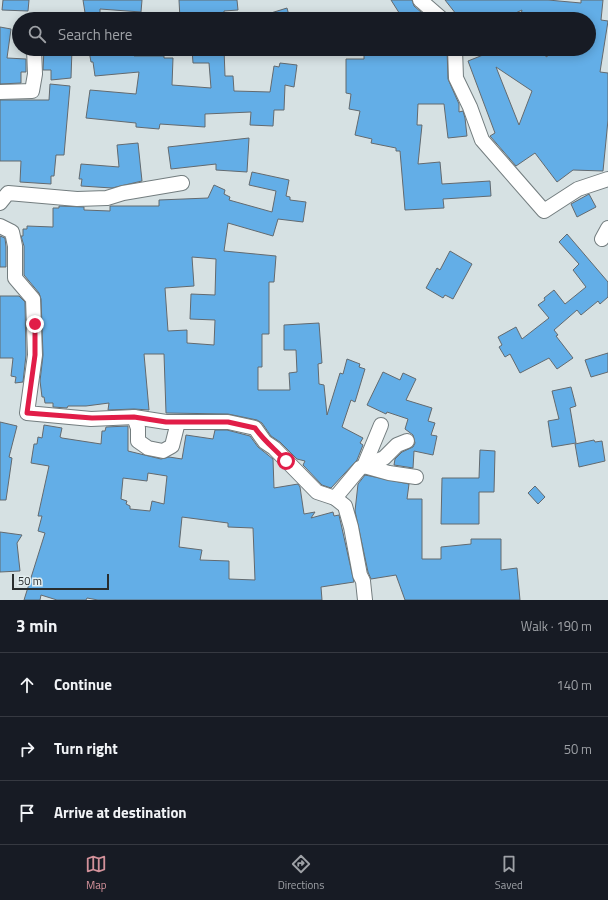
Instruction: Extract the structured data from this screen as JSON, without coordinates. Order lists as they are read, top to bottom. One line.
{"scale_bar":"50 m","page":{"search":"Search here","scale":"50 m","heading":["3 min","Walk · 190 m"],"list":[["Continue","140 m"],["Turn right","50 m"],"Arrive at destination"],"nav":["Map","Directions","Saved"]}}
